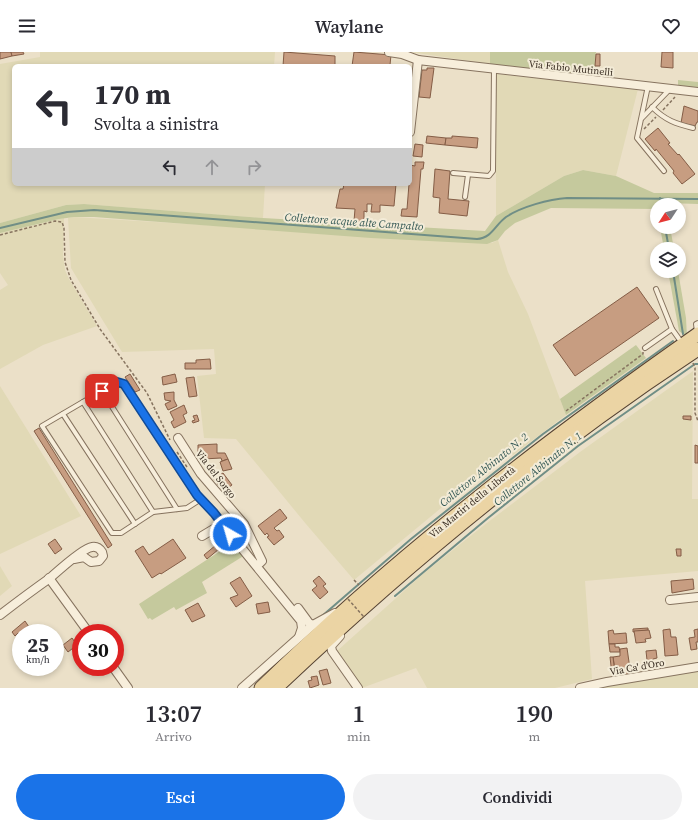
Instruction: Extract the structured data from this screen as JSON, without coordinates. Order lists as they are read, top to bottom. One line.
{"streets":{"main road":["Via Martiri della Libertà"],"street":["Via Fabio Mutinelli","Via del Sorgo","Via Ca' d'Oro"]},"crossings":[["Via del Sorgo","Via Martiri della Libertà"]],"water":["Collettore acque alte Campalto","Collettore Abbinato N. 1","Collettore Abbinato N. 2"],"north":"bottom left","page":{"header":"Waylane","turn":["170 m","Svolta a sinistra"],"speed":"25 km/h","limit":"30","eta":["13:07","Arrivo","1","min","190","m"],"buttons":["Esci","Condividi"]}}
